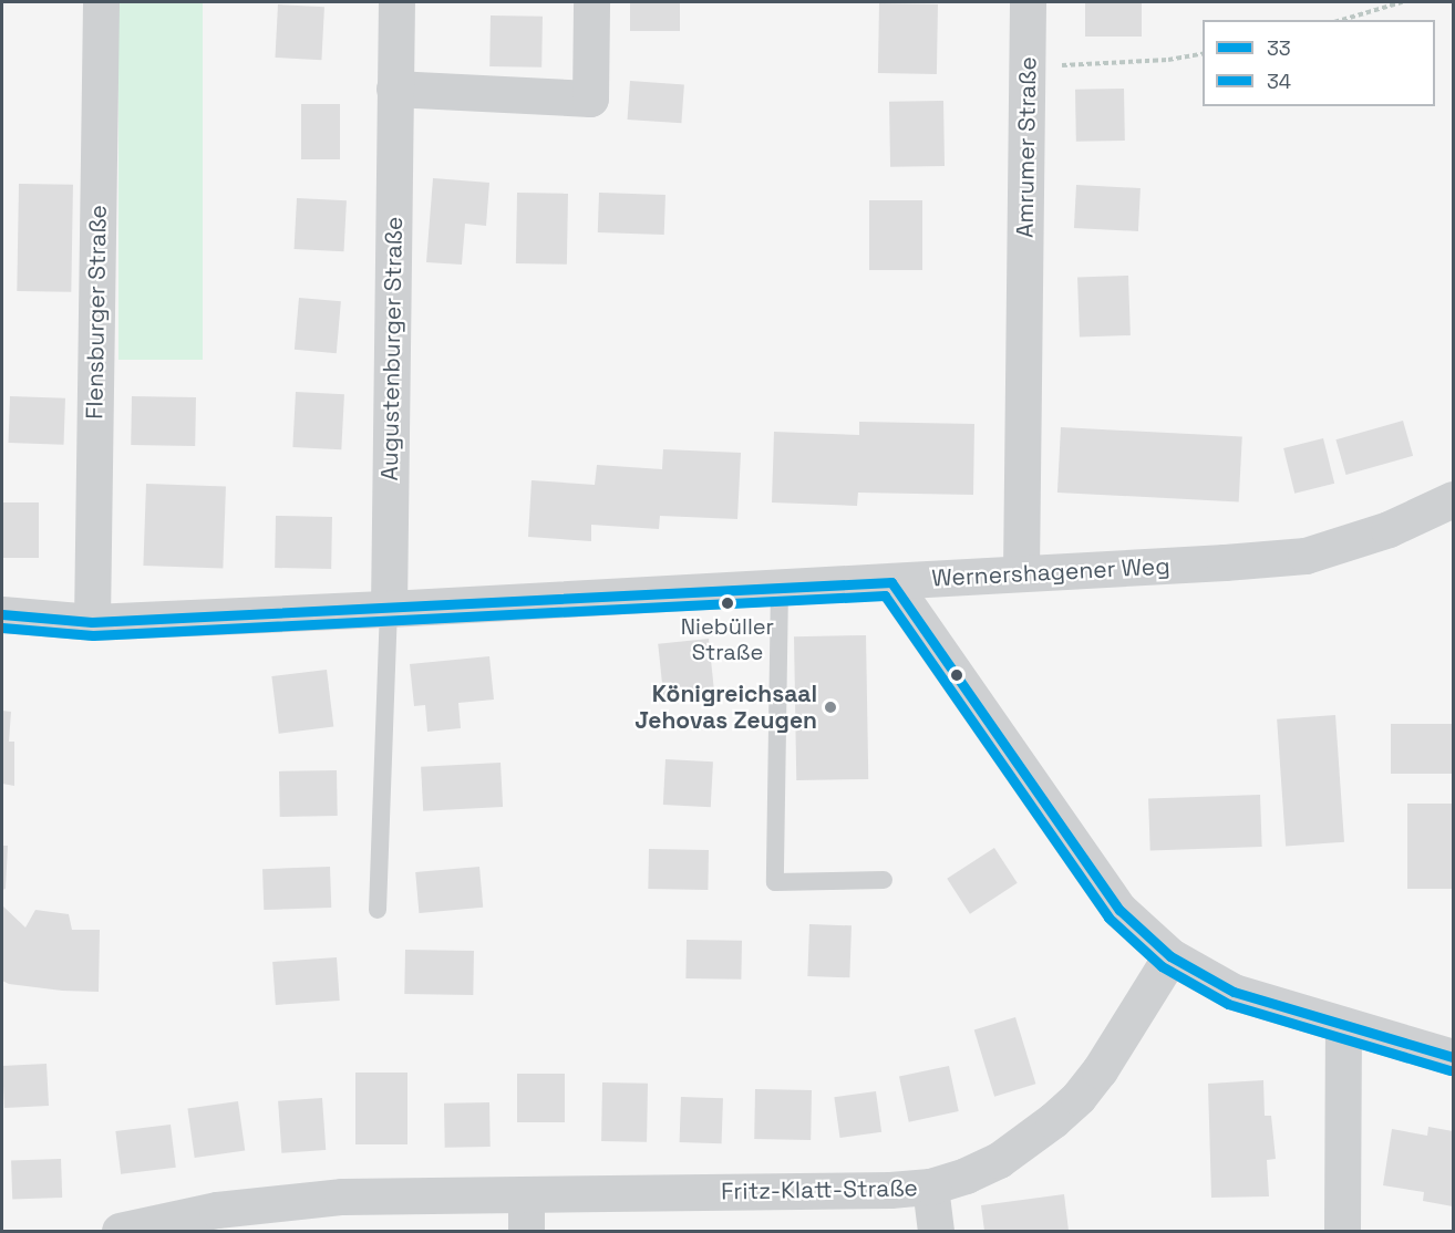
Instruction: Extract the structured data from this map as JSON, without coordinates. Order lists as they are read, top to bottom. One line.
{"streets":{"street":["Amrumer Straße","Flensburger Straße","Augustenburger Straße","Wernershagener Weg","Fritz-Klatt-Straße"]},"crossings":[["Amrumer Straße","Wernershagener Weg"],["Flensburger Straße","Wernershagener Weg"],["Augustenburger Straße","Wernershagener Weg"]],"places":["Niebüller Straße","Königreichsaal Jehovas Zeugen"],"lines":["transit line 33","transit line 34"],"legend":["33","34"]}
